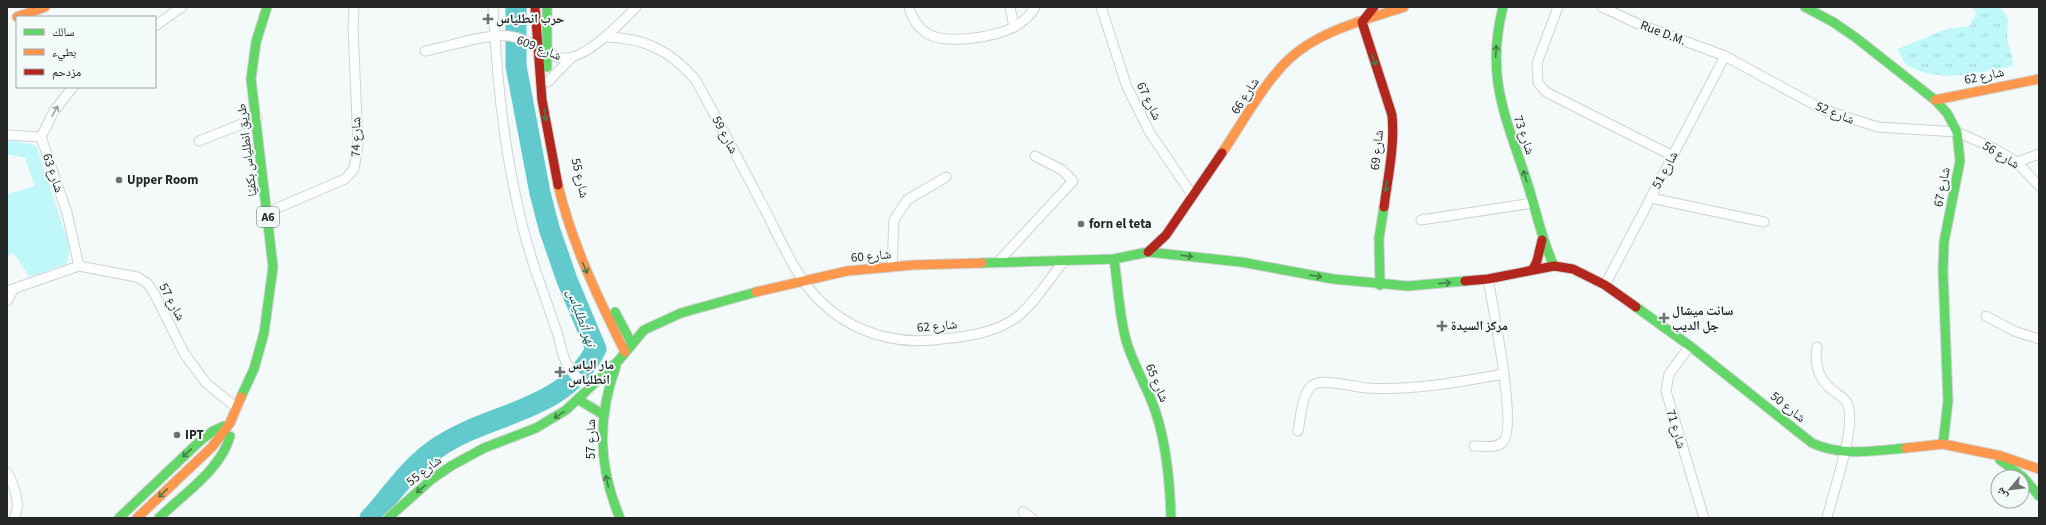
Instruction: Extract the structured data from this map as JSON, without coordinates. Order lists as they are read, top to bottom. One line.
{"streets":{"main road":["شارع 62","شارع 66","شارع 67","شارع 73","طريق انطلياس بكفيّا","شارع 69","شارع 55","A6","شارع 60","شارع 57","شارع 65","شارع 50"],"street":["Rue D.M.","شارع 609","شارع 52","شارع 59","شارع 74","شارع 56","شارع 51","شارع 63","شارع 71"]},"crossings":[["Rue D.M.","شارع 52"],["Rue D.M.","شارع 51"],["شارع 609","شارع 59"],["شارع 609","شارع 55"],["شارع 62","شارع 67"],["شارع 62","شارع 59"],["شارع 62","شارع 60"],["شارع 66","شارع 67"],["شارع 66","شارع 69"],["شارع 66","شارع 60"],["شارع 67","شارع 52"],["شارع 67","شارع 56"],["شارع 67","شارع 50"],["شارع 52","شارع 56"],["شارع 52","شارع 51"],["شارع 59","شارع 60"],["شارع 73","شارع 50"],["شارع 74","طريق انطلياس بكفيّا"],["طريق انطلياس بكفيّا","A6"],["طريق انطلياس بكفيّا","شارع 57"],["شارع 51","شارع 50"],["شارع 63","شارع 57"],["شارع 55","شارع 60"],["شارع 55","شارع 57"],["شارع 60","شارع 57"],["شارع 60","شارع 65"],["شارع 50","شارع 71"]],"one_way":["شارع 73","شارع 69","شارع 55"],"water":["نهر أنطلياس"],"places":{"health":["حرب انطلياس","سانت ميشال جل الديب","مركز السيدة","مار الياس انطلياس"],"other":["Upper Room","forn el teta","IPT"]},"legend":["سالك","بطيء","مزدحم"],"north":"bottom left"}
